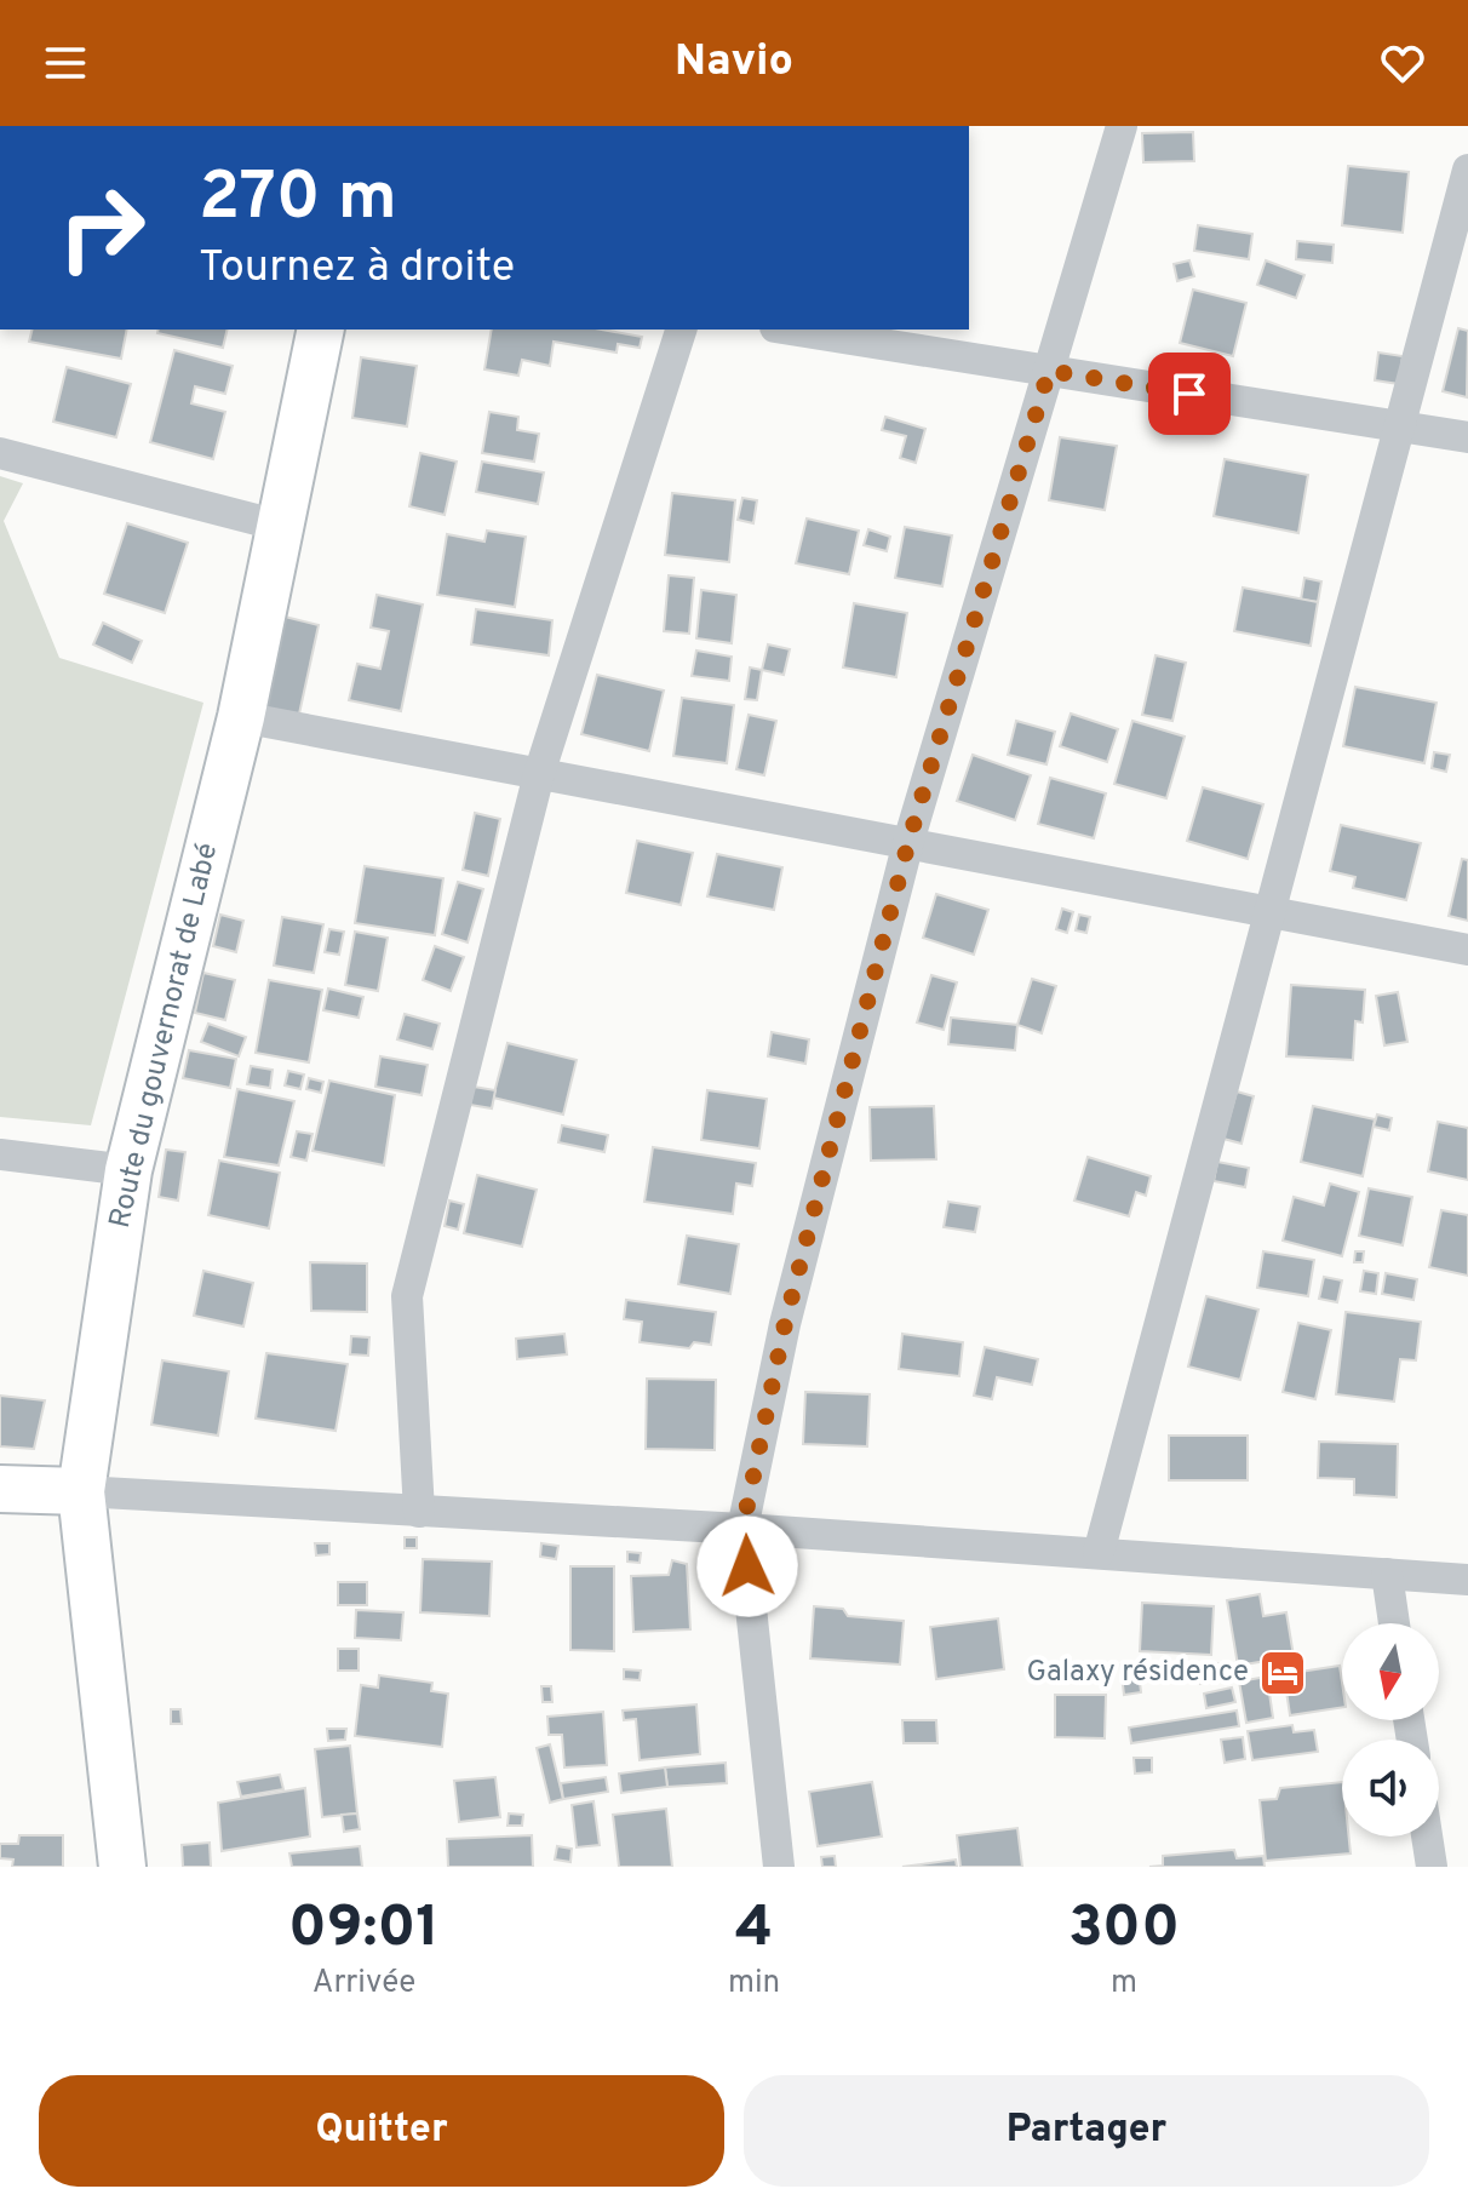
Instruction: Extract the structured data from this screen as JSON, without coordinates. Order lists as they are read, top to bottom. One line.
{"streets":{"street":["Route du gouvernorat de Labé"]},"places":{"hotel":["Galaxy résidence"]},"north":"bottom","page":{"header":"Navio","turn":["270 m","Tournez à droite"],"eta":["09:01","Arrivée","4","min","300","m"],"buttons":["Quitter","Partager"]}}
